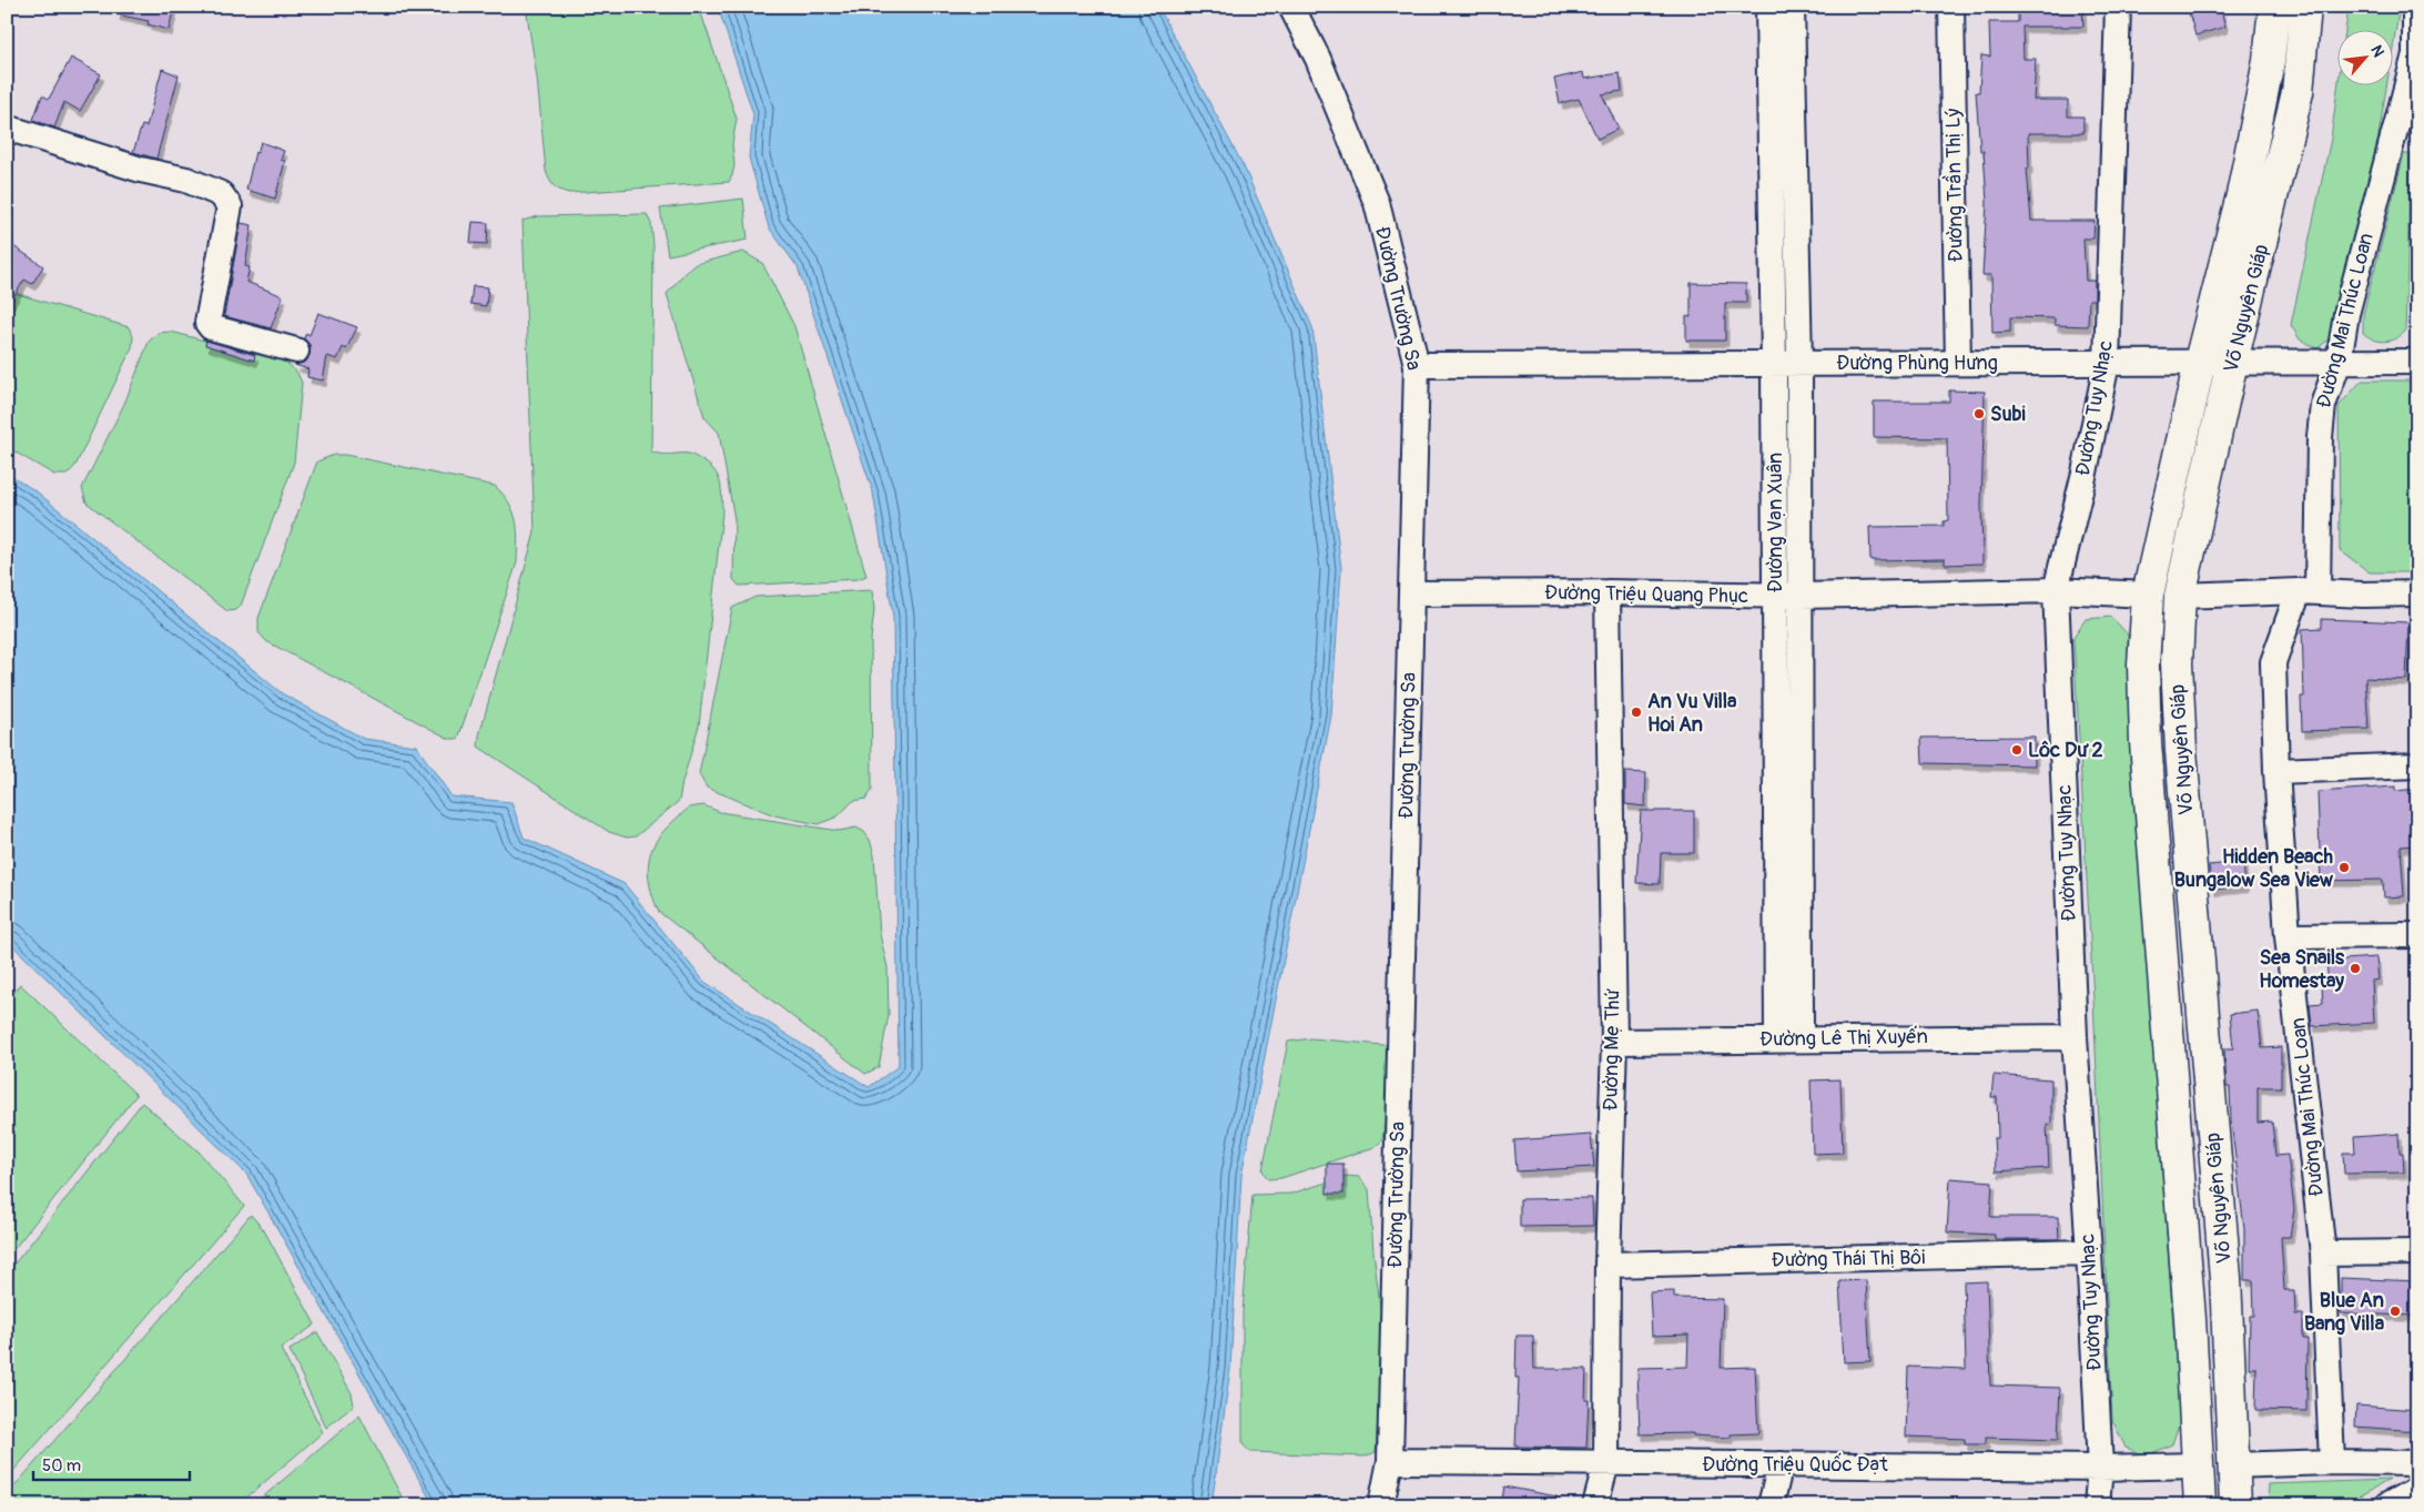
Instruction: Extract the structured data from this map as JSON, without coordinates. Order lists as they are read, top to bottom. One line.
{"streets":{"main road":["Võ Nguyên Giáp"],"street":["Đường Trần Thị Lý","Đường Trường Sa","Đường Mai Thúc Loan","Đường Phùng Hưng","Đường Tuy Nhạc","Đường Vạn Xuân","Đường Triệu Quang Phục","Đường Lê Thị Xuyến","Đường Mẹ Thứ","Đường Thái Thị Bôi","Đường Triệu Quốc Đạt"]},"crossings":[["Đường Trần Thị Lý","Đường Phùng Hưng"],["Đường Trường Sa","Đường Phùng Hưng"],["Đường Trường Sa","Đường Triệu Quang Phục"],["Đường Trường Sa","Đường Triệu Quốc Đạt"],["Võ Nguyên Giáp","Đường Phùng Hưng"],["Võ Nguyên Giáp","Đường Triệu Quang Phục"],["Võ Nguyên Giáp","Đường Triệu Quốc Đạt"],["Đường Mai Thúc Loan","Đường Phùng Hưng"],["Đường Phùng Hưng","Đường Tuy Nhạc"],["Đường Phùng Hưng","Đường Vạn Xuân"],["Đường Tuy Nhạc","Đường Triệu Quang Phục"],["Đường Tuy Nhạc","Đường Lê Thị Xuyến"],["Đường Tuy Nhạc","Đường Thái Thị Bôi"],["Đường Tuy Nhạc","Đường Triệu Quốc Đạt"],["Đường Vạn Xuân","Đường Triệu Quang Phục"],["Đường Vạn Xuân","Đường Lê Thị Xuyến"],["Đường Triệu Quang Phục","Đường Mẹ Thứ"],["Đường Lê Thị Xuyến","Đường Mẹ Thứ"],["Đường Mẹ Thứ","Đường Thái Thị Bôi"],["Đường Mẹ Thứ","Đường Triệu Quốc Đạt"]],"places":["Subi","An Vu Villa Hoi An","Lôc Dư 2","Hidden Beach Bungalow Sea View","Sea Snails Homestay","Blue An Bang Villa"],"scale_bar":"50 m","north":"top right"}
